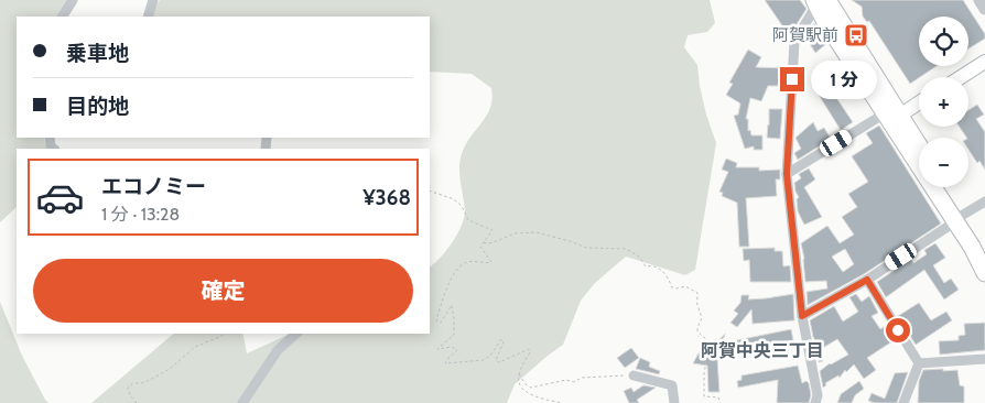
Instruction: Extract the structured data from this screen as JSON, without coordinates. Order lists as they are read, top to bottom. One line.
{"districts":["阿賀中央三丁目"],"places":{"bus stop":["阿賀駅前"]},"page":{"map_buttons":["+","−"],"banner":["乗車地","目的地"],"bubble":"1 分","list":[{"name":"エコノミー","note":"1 分 · 13:28","value":"¥368"}],"buttons":"確定"}}
